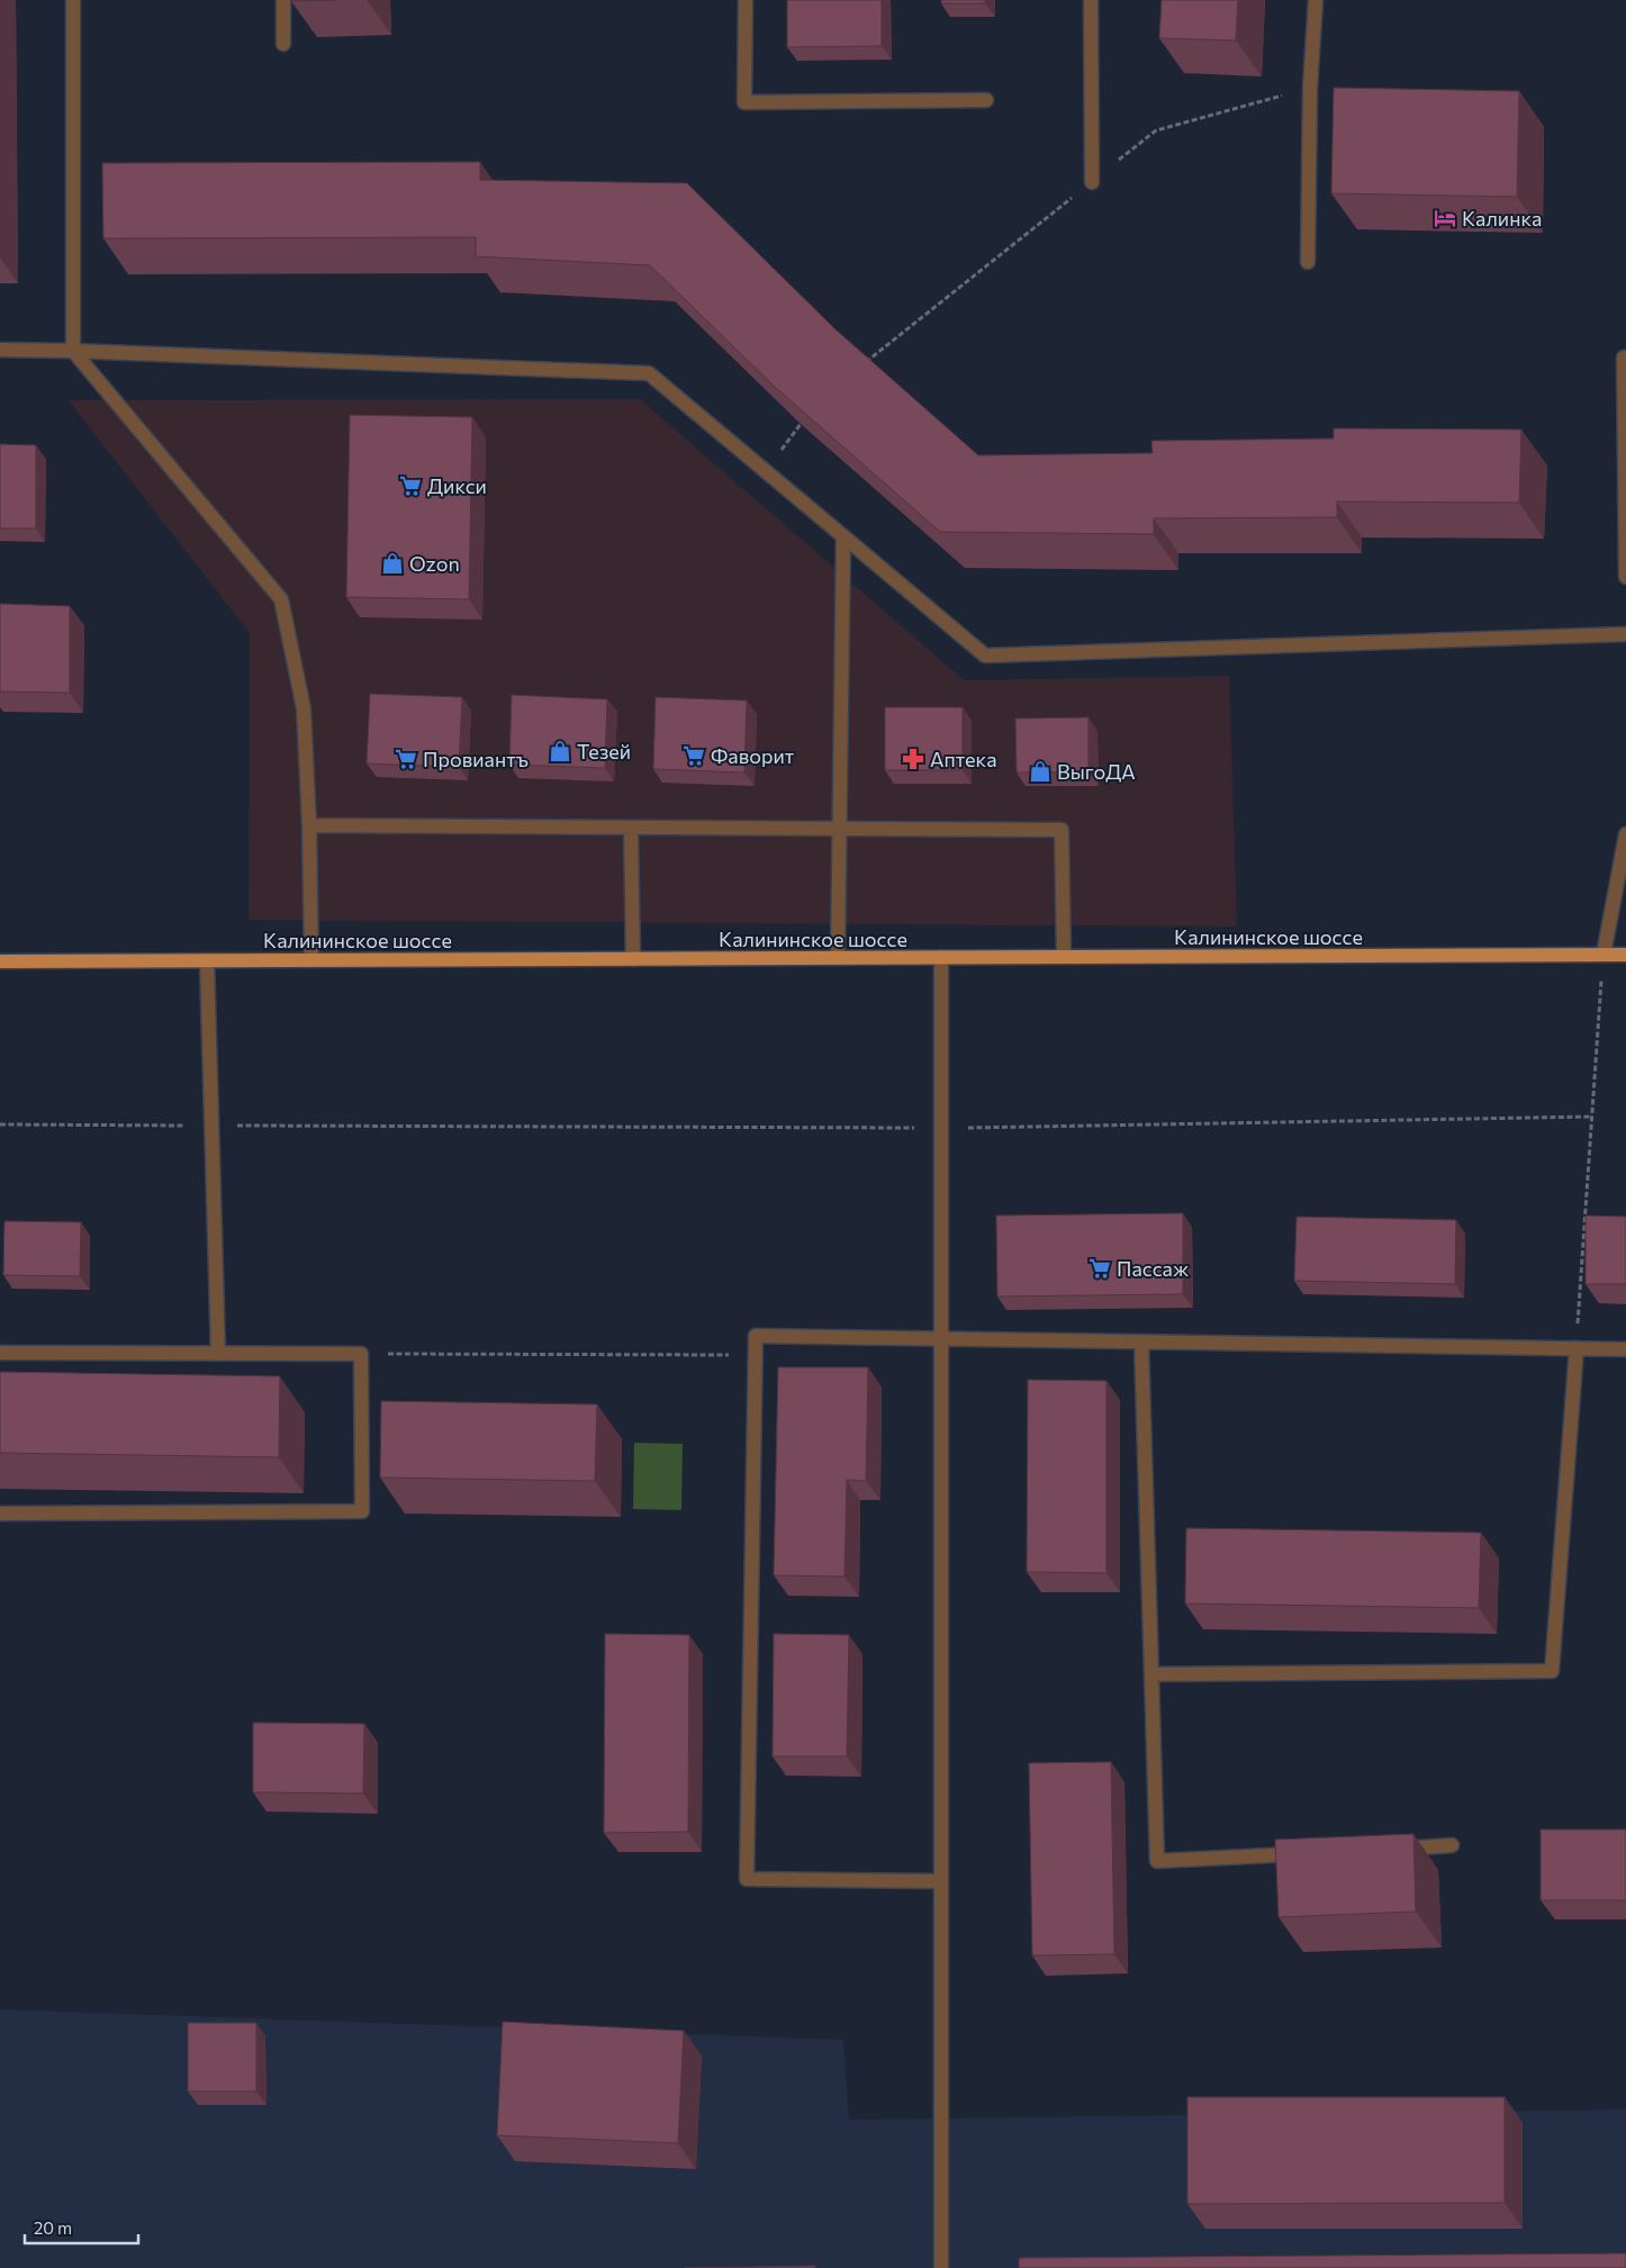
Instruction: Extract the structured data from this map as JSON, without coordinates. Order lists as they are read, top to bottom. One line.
{"streets":{"main road":["Калининское шоссе"]},"places":{"hotel":["Калинка"],"supermarket":["Дикси","Фаворит","Провиантъ","Пассаж"],"shop":["Ozon","Тезей","ВыгоДА"],"pharmacy":["Аптека"]},"scale_bar":"20 m"}
